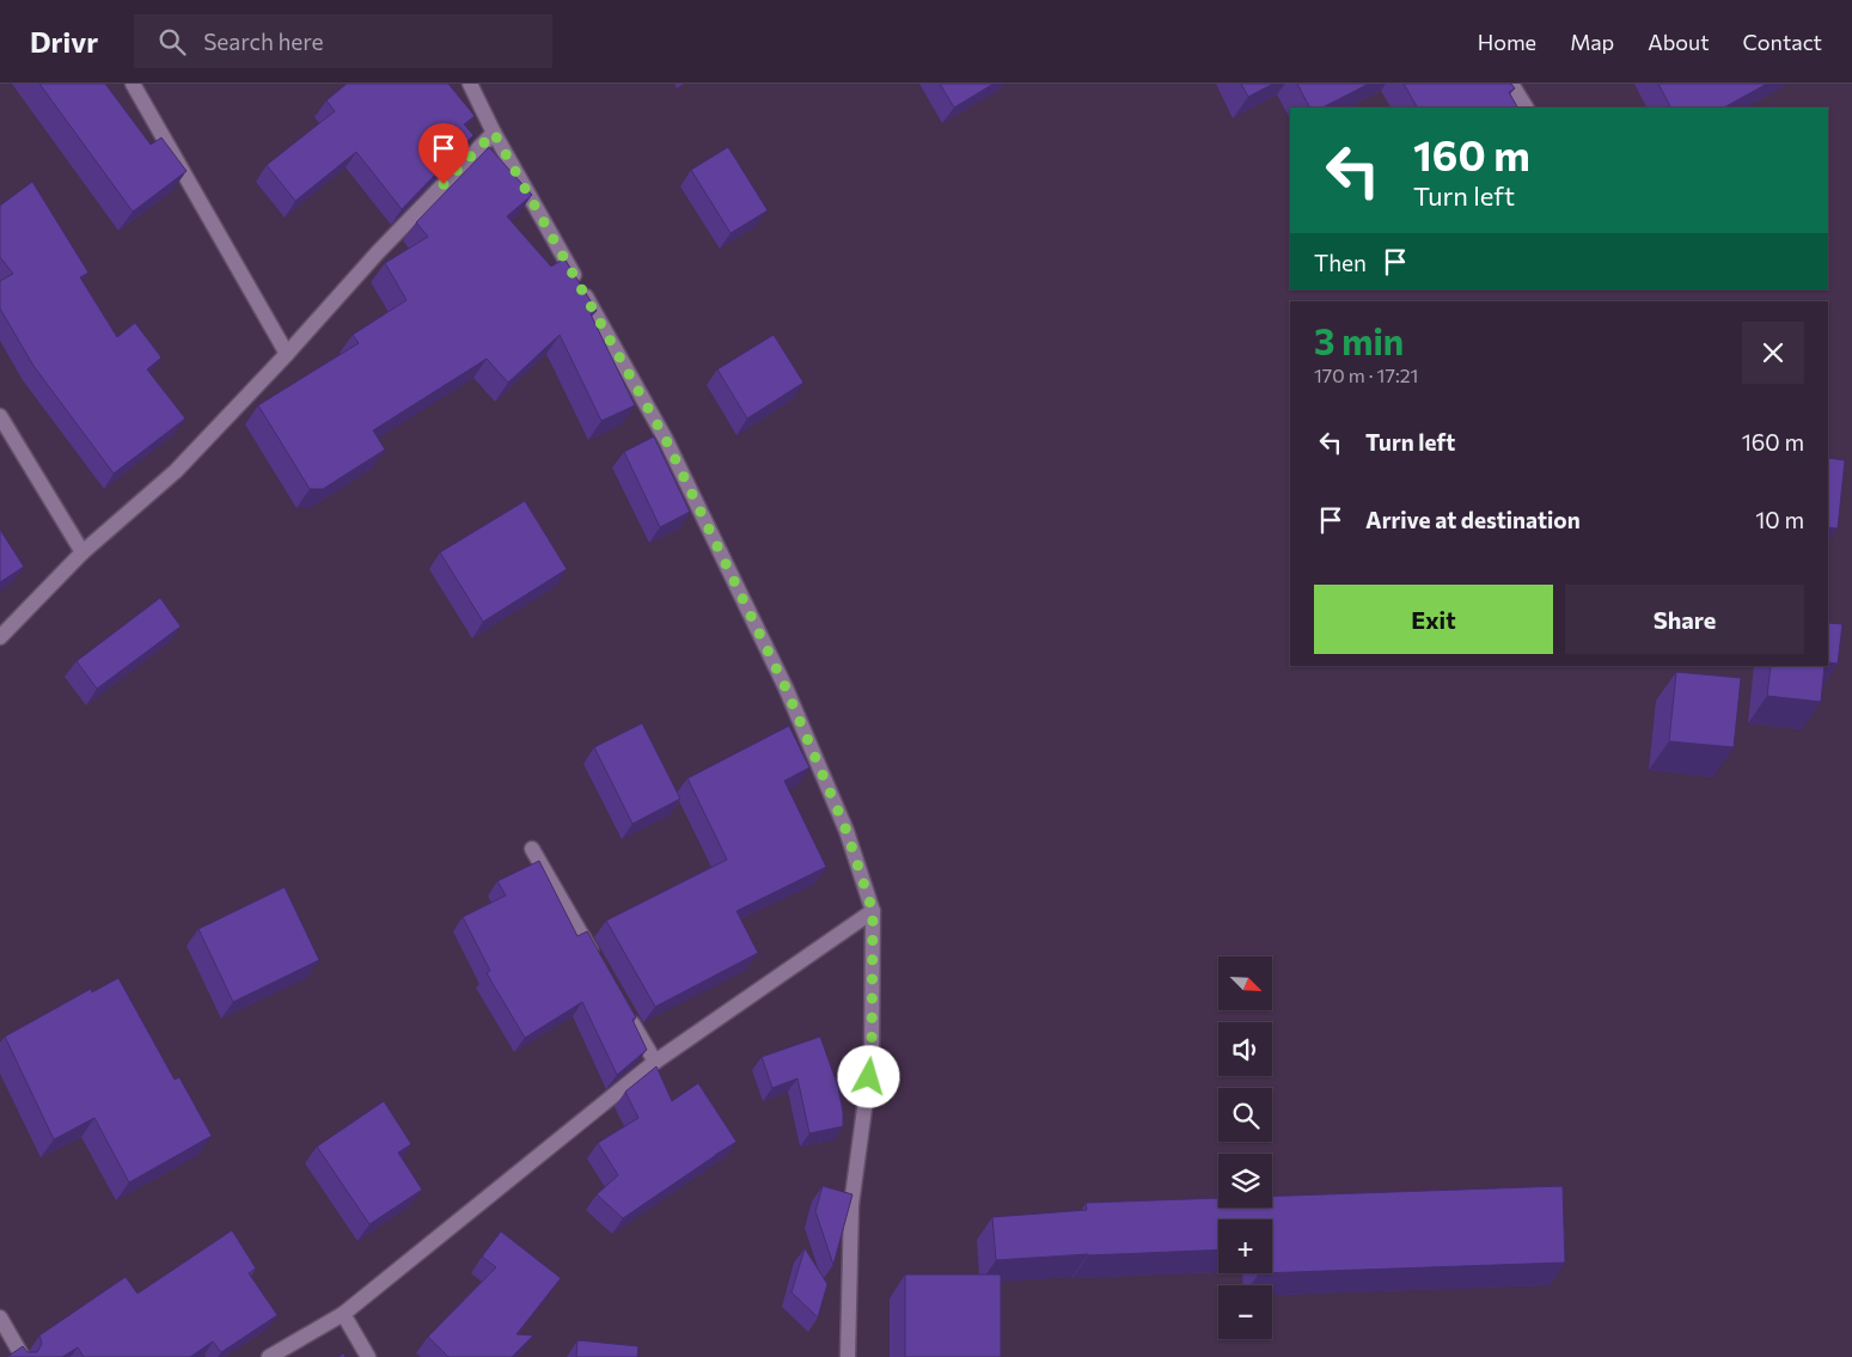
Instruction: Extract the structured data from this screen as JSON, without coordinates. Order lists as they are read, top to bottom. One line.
{"north":"bottom right","page":{"header":"Drivr","search":"Search here","nav":["Home","Map","About","Contact"],"turn":["160 m","Turn left"],"then":"Then","heading":["3 min","170 m · 17:21"],"list":[{"name":"Turn left","value":"160 m"},{"name":"Arrive at destination","value":"10 m"}],"buttons":["Exit","Share"],"map_buttons":["+","−"]}}
